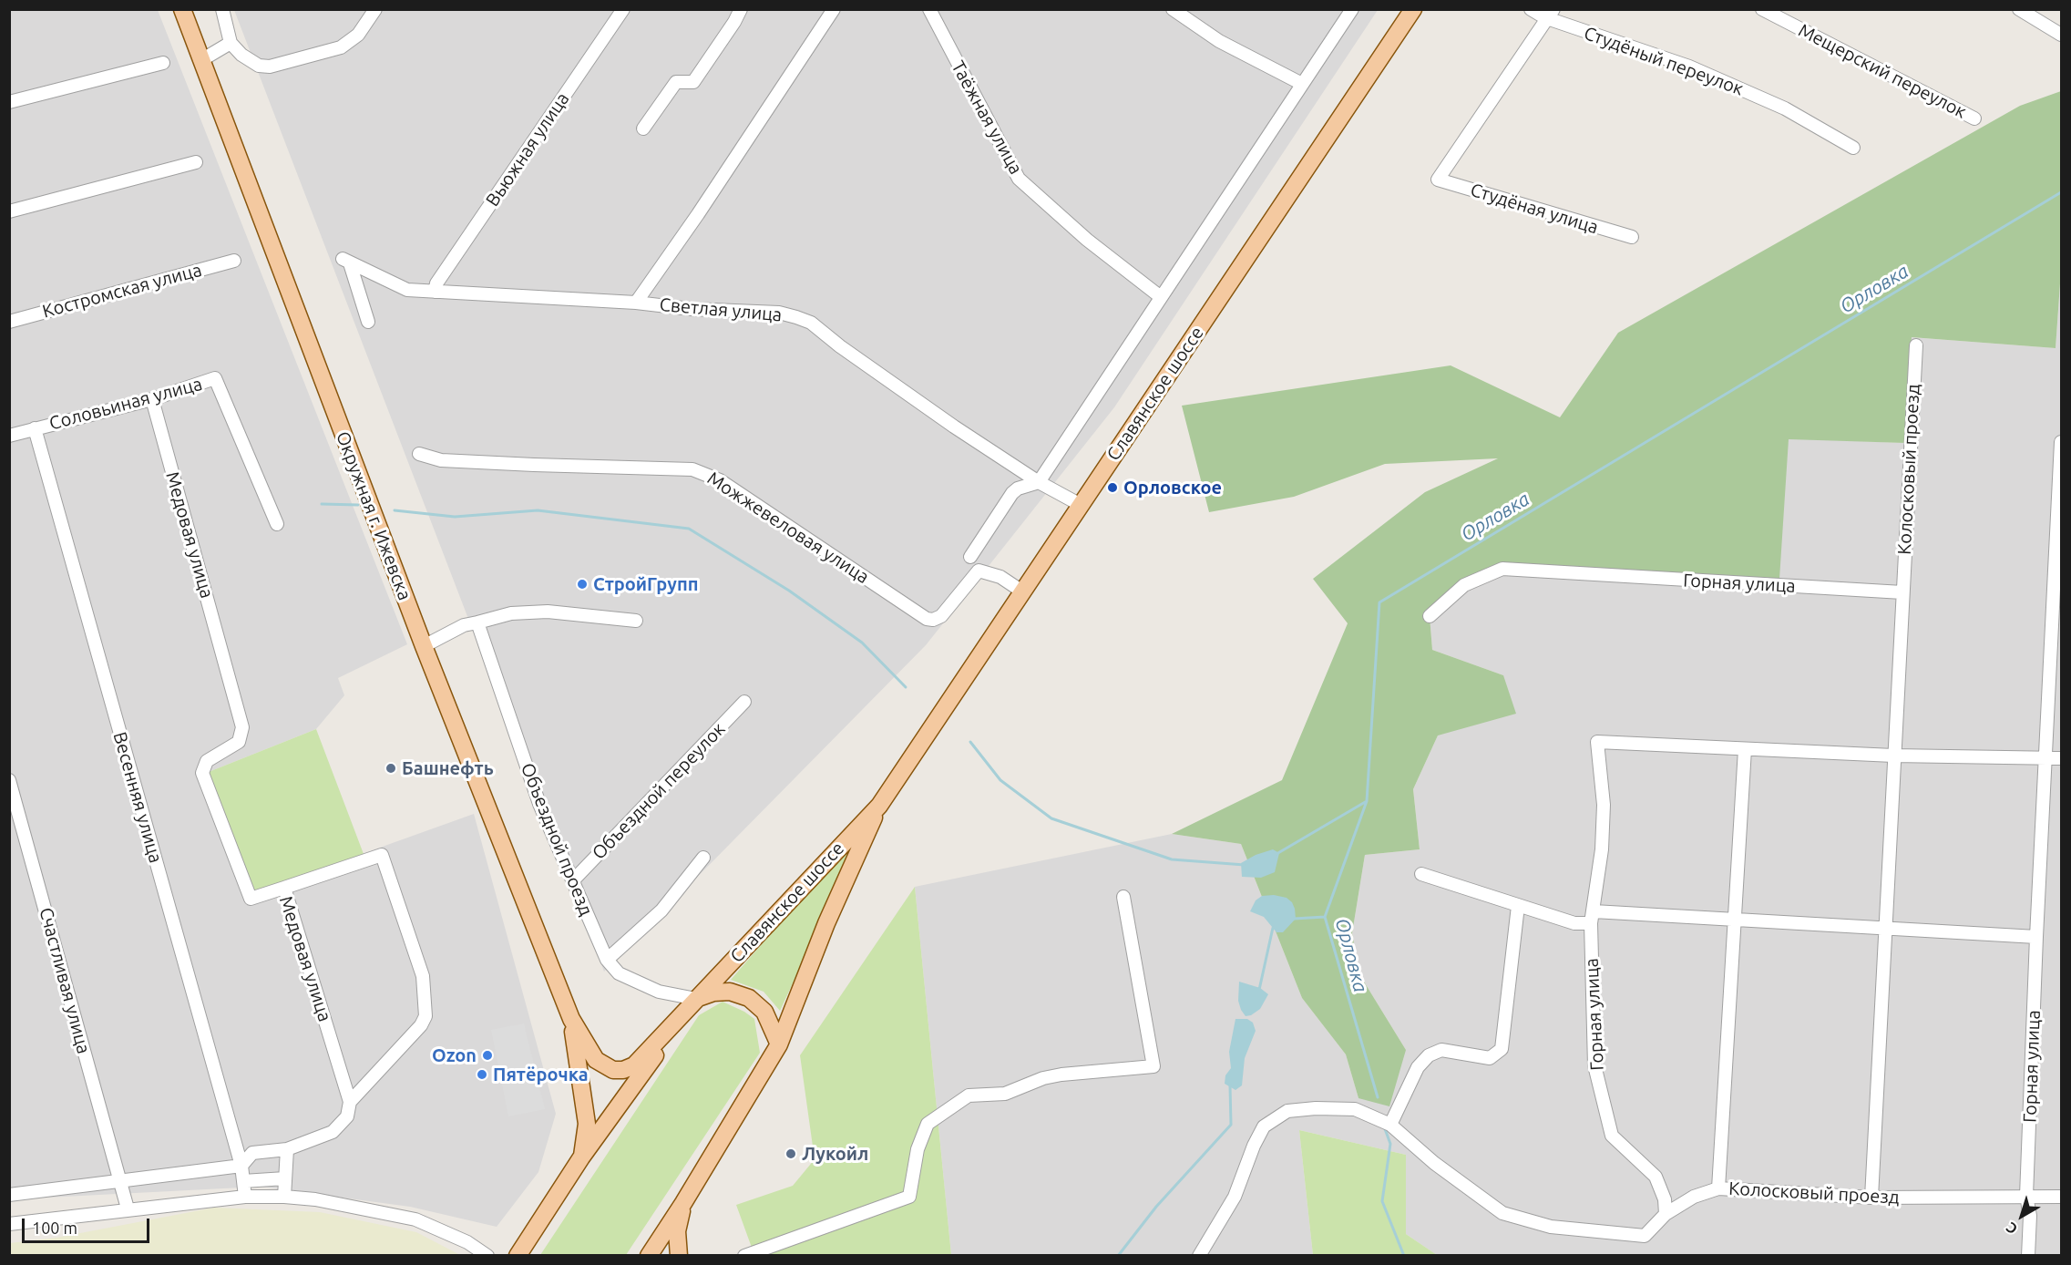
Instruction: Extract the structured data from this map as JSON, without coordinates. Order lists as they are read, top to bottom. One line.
{"streets":{"main road":["Славянское шоссе","Окружная г. Ижевска"],"street":["Студёный переулок","Мещерский переулок","Таёжная улица","Вьюжная улица","Студёная улица","Костромская улица","Светлая улица","Соловьиная улица","Колосковый проезд","Можжевеловая улица","Медовая улица","Горная улица","Объездной переулок","Весенняя улица","Объездной проезд","Счастливая улица"]},"crossings":[["Студёный переулок","Студёная улица"],["Вьюжная улица","Светлая улица"],["Светлая улица","Славянское шоссе"],["Славянское шоссе","Окружная г. Ижевска"],["Славянское шоссе","Можжевеловая улица"],["Славянское шоссе","Объездной проезд"],["Соловьиная улица","Медовая улица"],["Соловьиная улица","Весенняя улица"],["Колосковый проезд","Горная улица"],["Окружная г. Ижевска","Объездной проезд"],["Объездной переулок","Объездной проезд"]],"water":["Орловка"],"places":["Орловское","СтройГрупп","Башнефть","Ozon","Пятёрочка","Лукойл"],"scale_bar":"100 m","north":"bottom left"}
